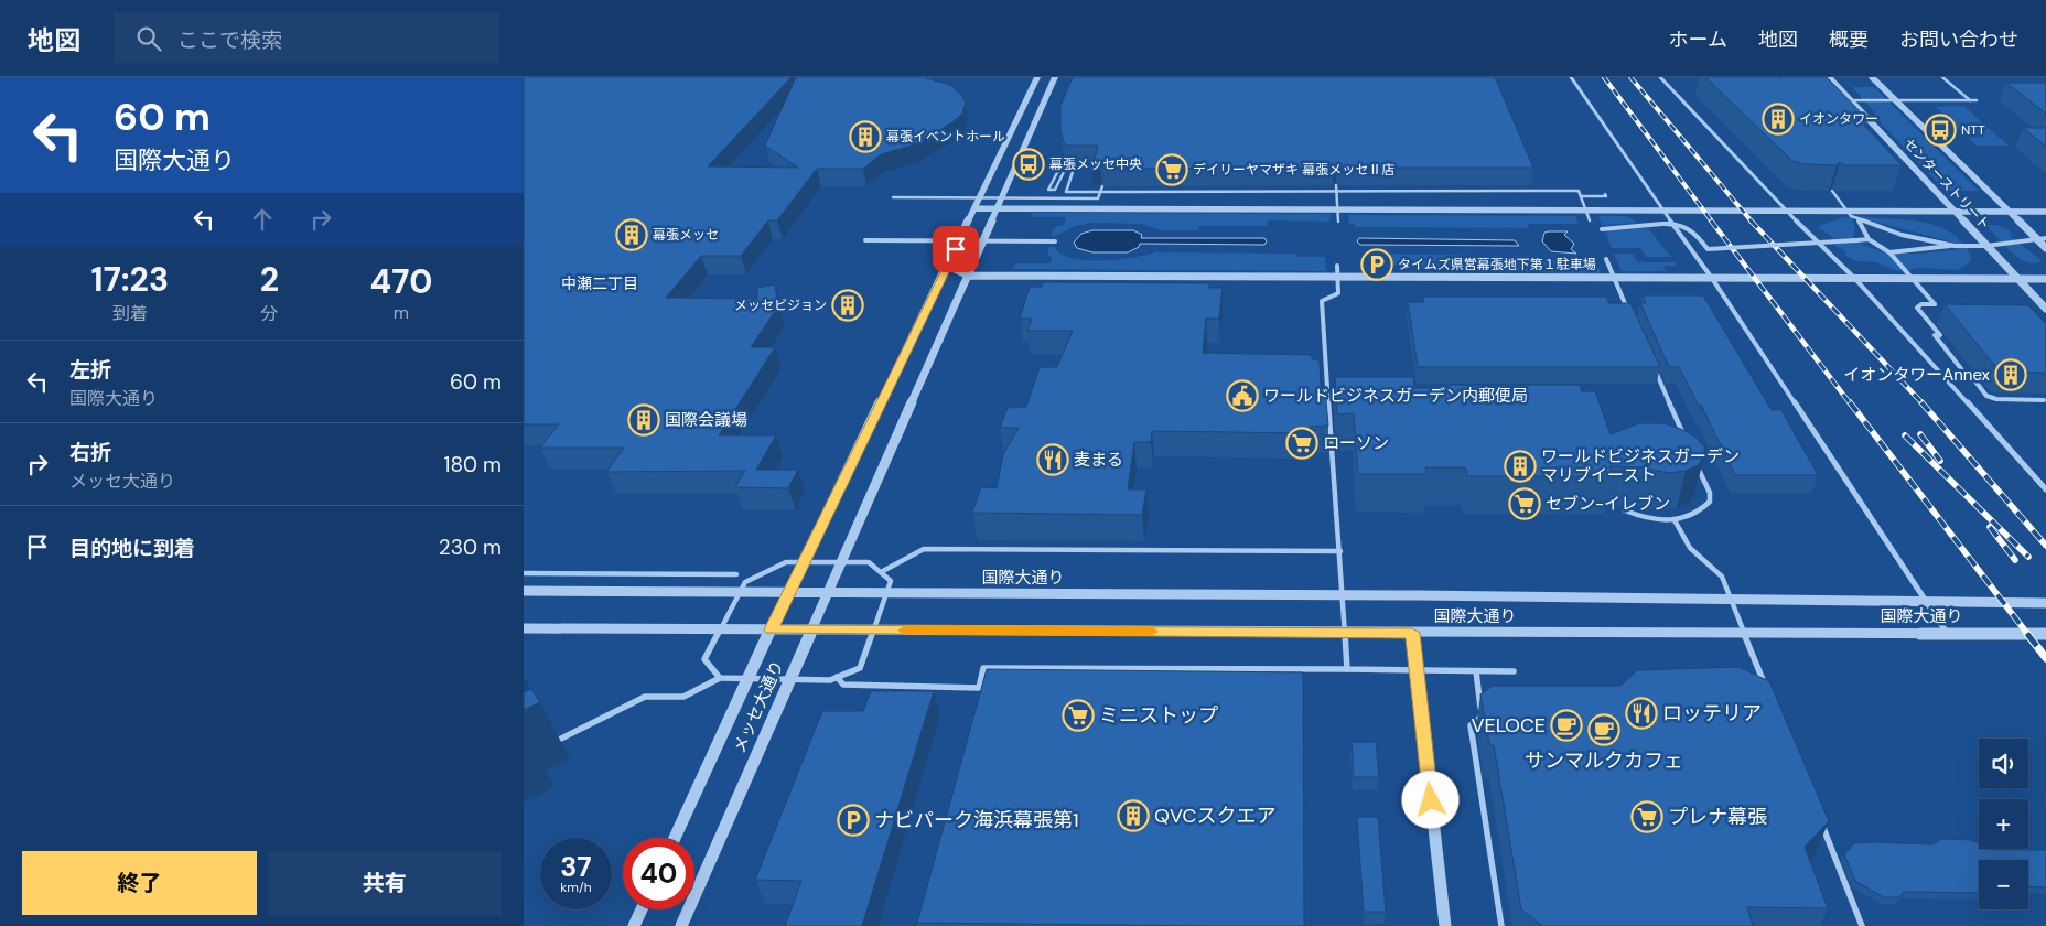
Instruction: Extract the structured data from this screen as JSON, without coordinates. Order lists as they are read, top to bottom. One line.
{"streets":{"street":["センターストリート","国際大通り","メッセ大通り"]},"crossings":[["国際大通り","メッセ大通り"]],"districts":["中瀬二丁目"],"places":{"building":["イオンタワー","幕張イベントホール","幕張メッセ","メッセビジョン","イオンタワーAnnex","国際会議場","ワールドビジネスガーデン マリブイースト","QVCスクエア"],"bus stop":["NTT","幕張メッセ中央"],"supermarket":["デイリーヤマザキ 幕張メッセⅡ店","ローソン","セブン-イレブン","ミニストップ","プレナ幕張"],"parking":["タイムズ県営幕張地下第１駐車場","ナビパーク海浜幕張第1"],"public building":["ワールドビジネスガーデン内郵便局"],"restaurant":["麦まる","ロッテリア"],"cafe":["VELOCE","サンマルクカフェ"]},"page":{"header":"地図","search":"ここで検索","nav":["ホーム","地図","概要","お問い合わせ"],"turn":["60 m","国際大通り"],"eta":["17:23","到着","2","分","470","m"],"list":[{"name":"左折","note":"国際大通り","value":"60 m"},{"name":"右折","note":"メッセ大通り","value":"180 m"},{"name":"目的地に到着","value":"230 m"}],"map_buttons":["+","−"],"speed":"37 km/h","limit":"40","buttons":["終了","共有"]}}
